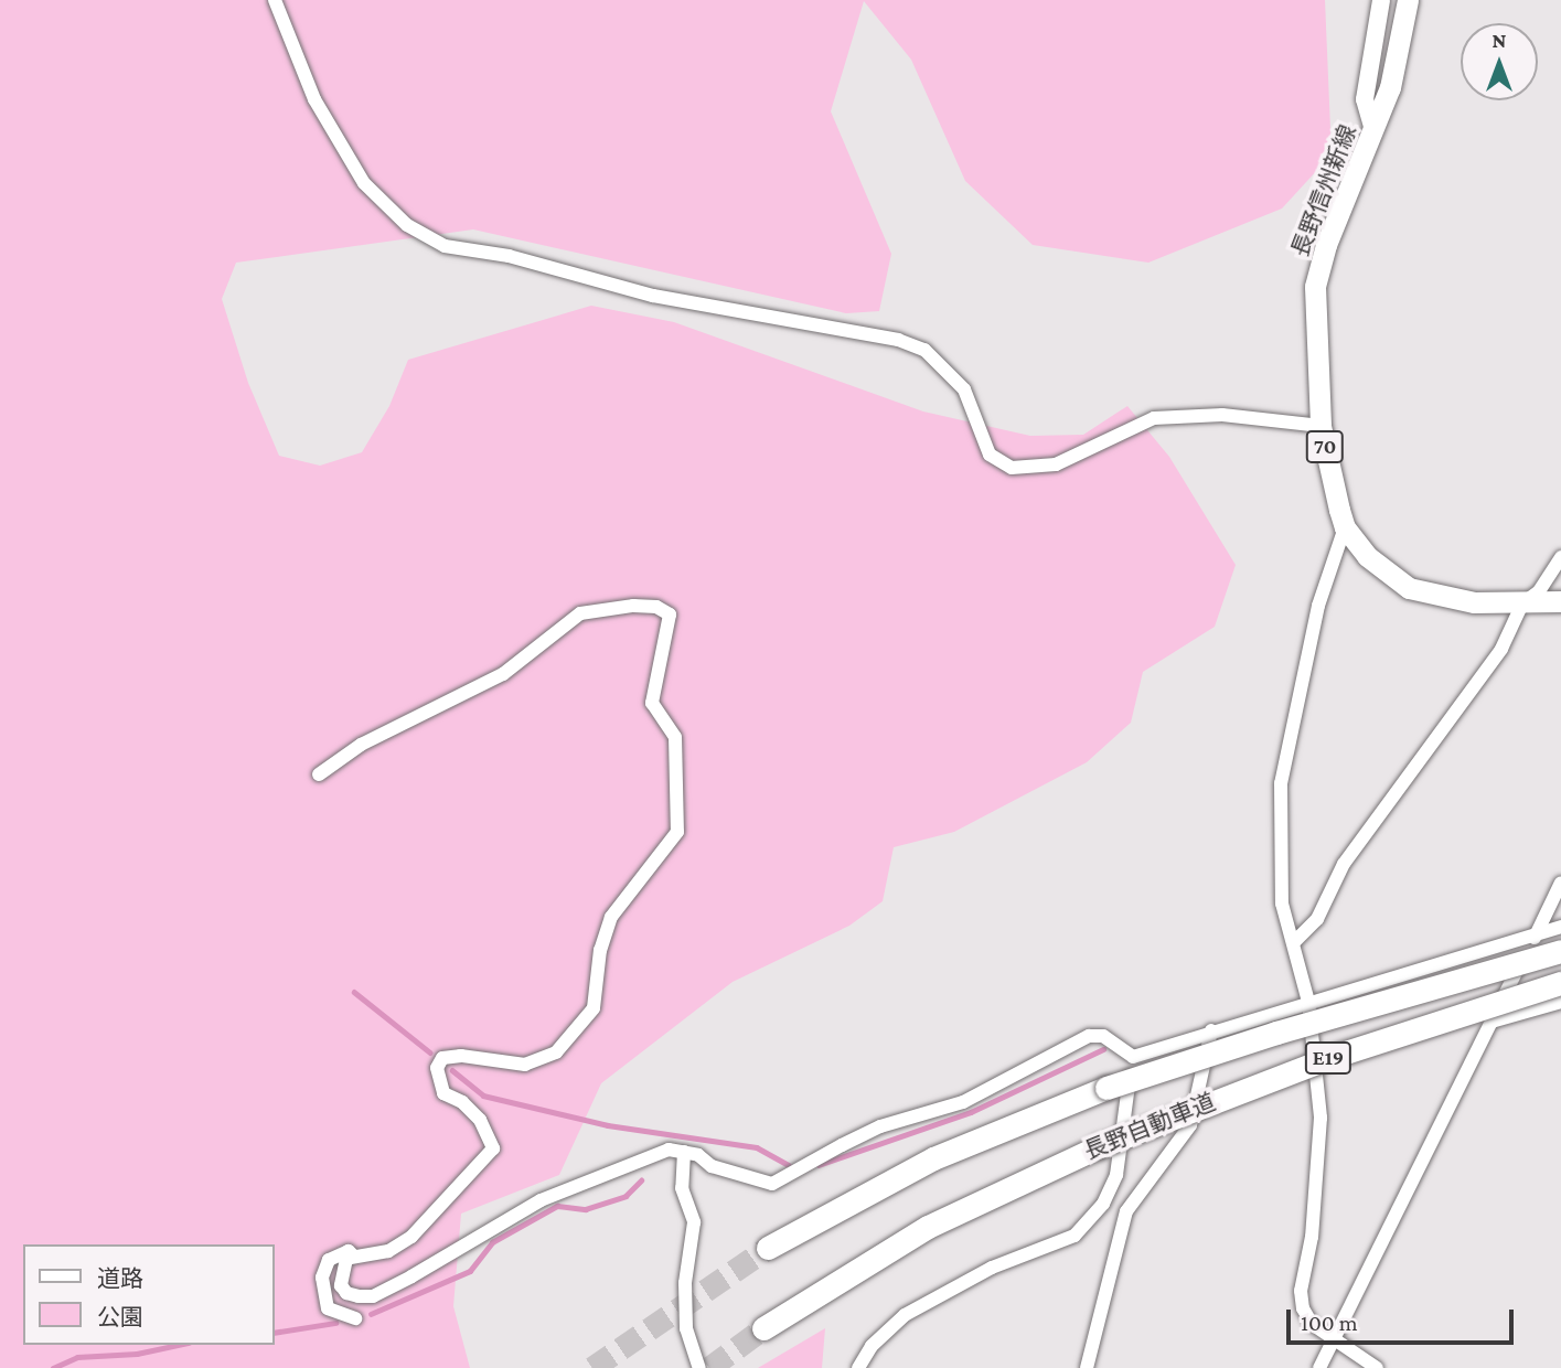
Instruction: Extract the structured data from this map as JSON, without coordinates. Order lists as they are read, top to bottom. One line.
{"streets":{"highway":["E19","長野自動車道"],"main road":["長野信州新線","70"]},"legend":["道路","公園"],"scale_bar":"100 m","north":"top"}
